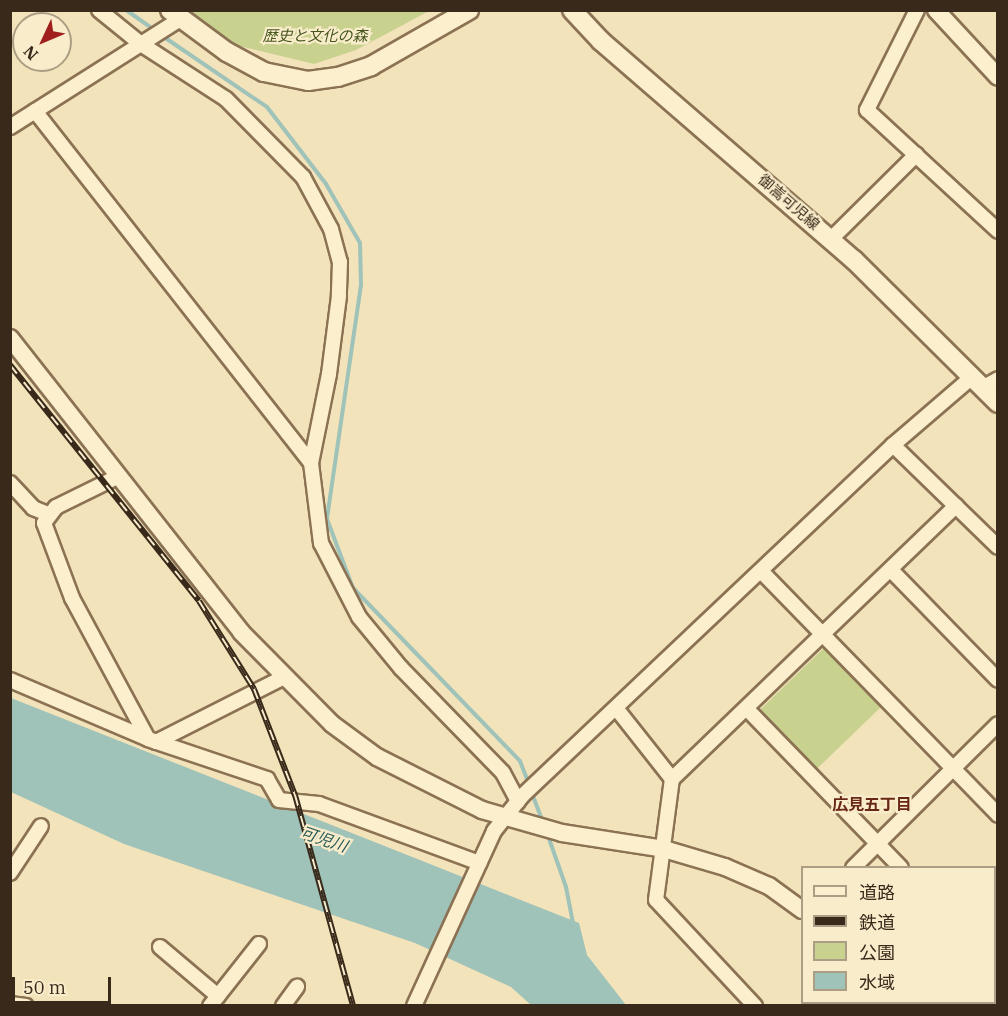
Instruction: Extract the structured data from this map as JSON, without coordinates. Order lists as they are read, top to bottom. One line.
{"streets":{"main road":["御嵩可児線"]},"districts":["広見五丁目"],"water":["可児川"],"parks":["歴史と文化の森"],"legend":["道路","鉄道","公園","水域"],"scale_bar":"50 m","north":"bottom left"}
